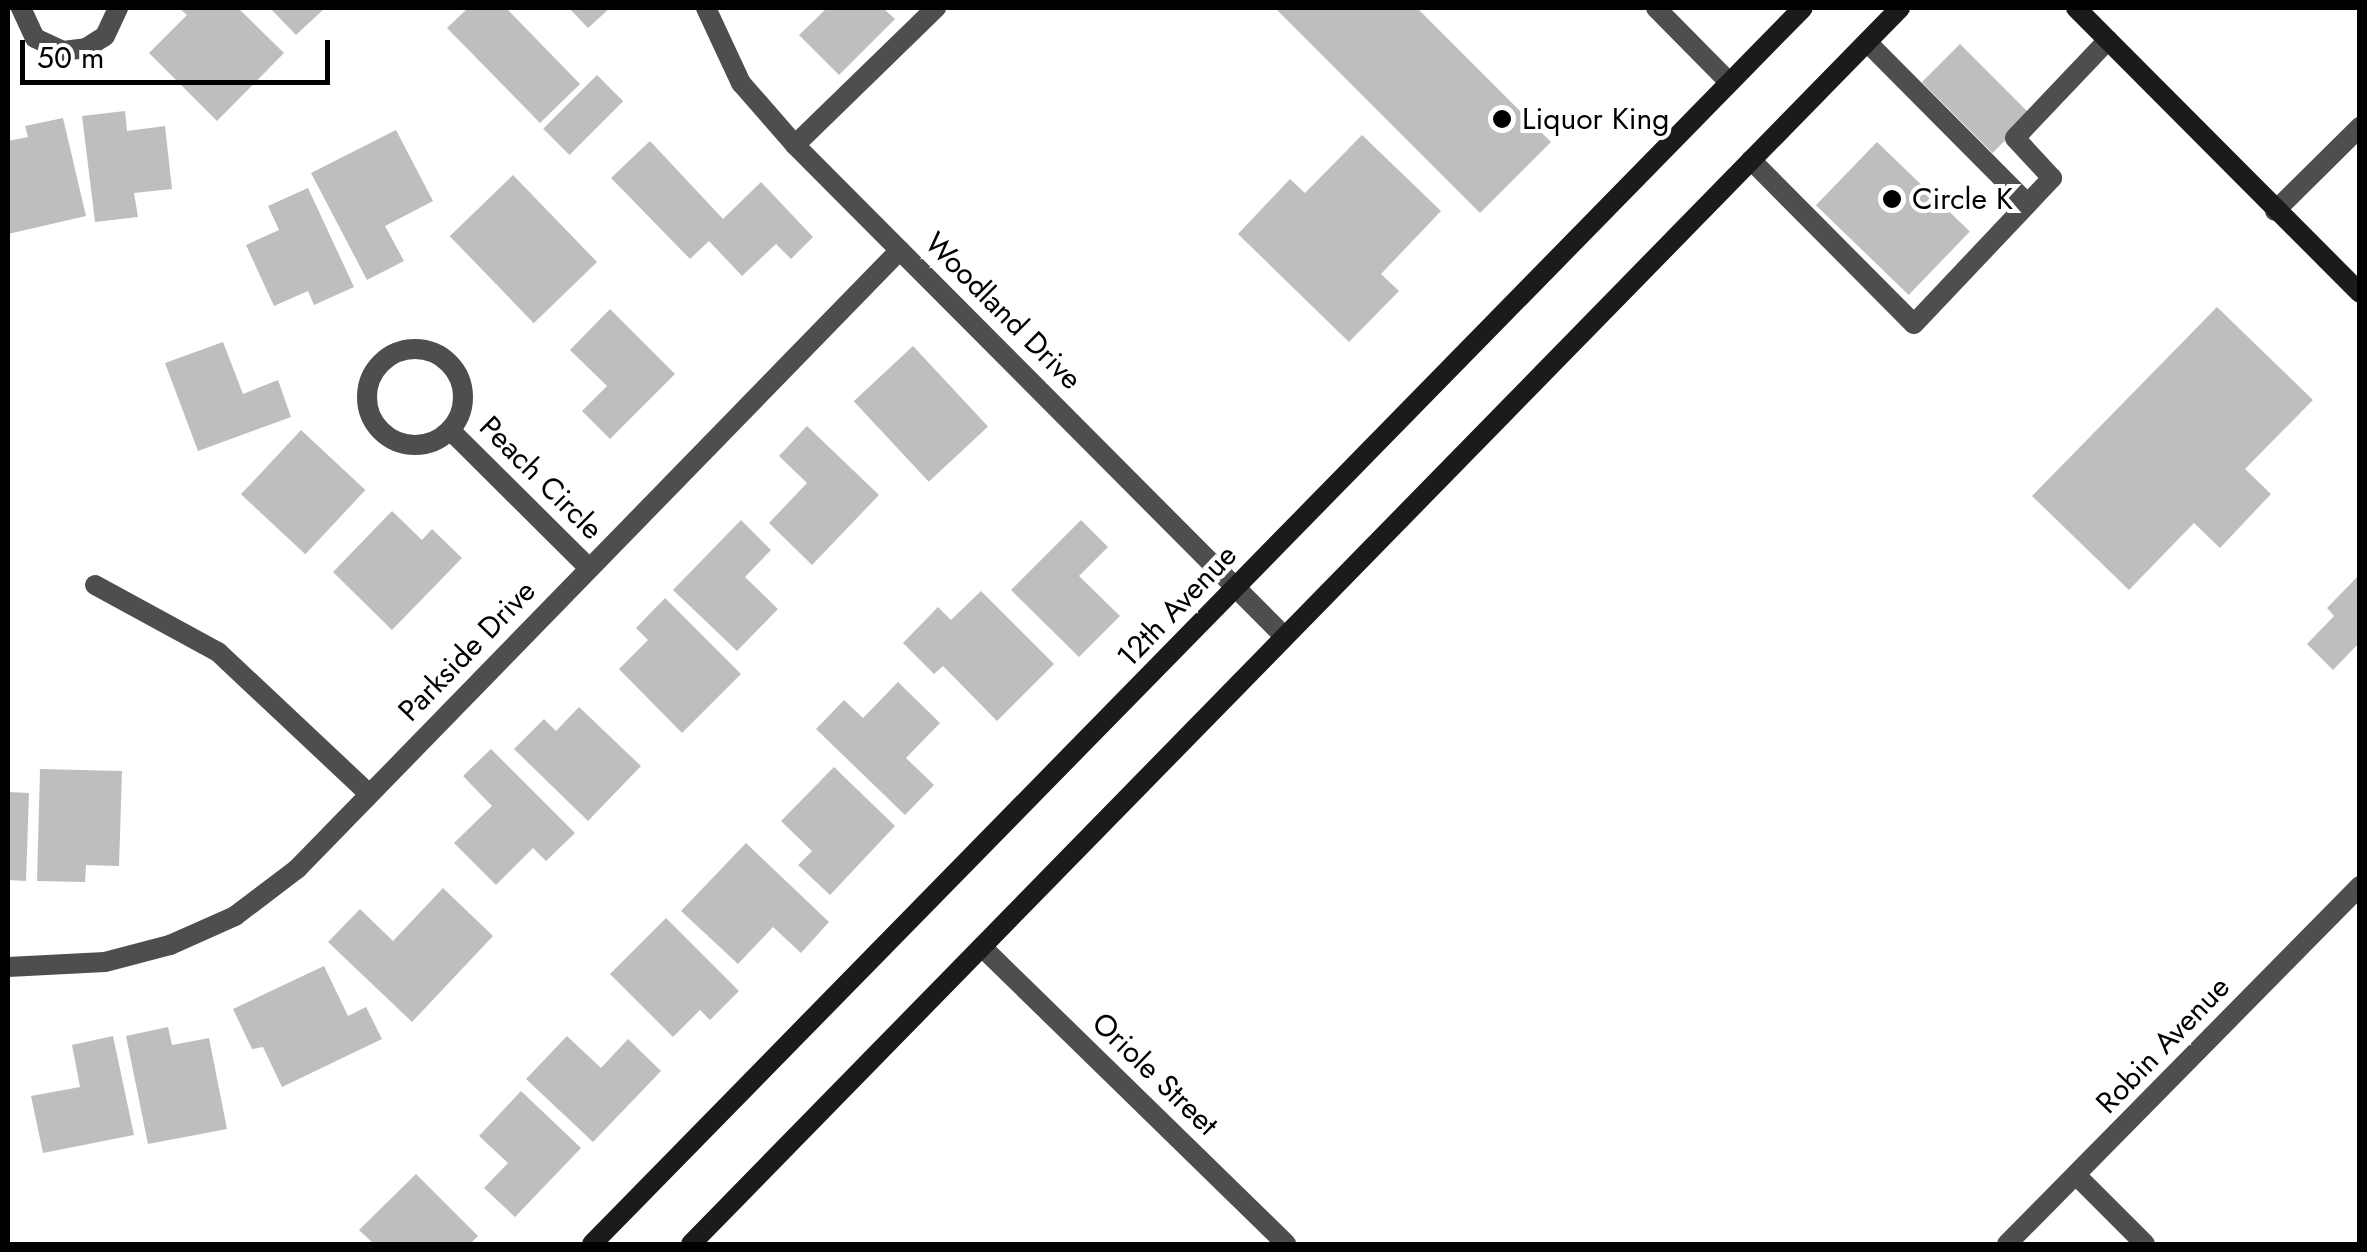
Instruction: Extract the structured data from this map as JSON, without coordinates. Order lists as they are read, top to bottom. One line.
{"streets":{"street":["Woodland Drive","Peach Circle","12th Avenue","Parkside Drive","Robin Avenue","Oriole Street"]},"crossings":[["Woodland Drive","12th Avenue"],["Woodland Drive","Parkside Drive"],["Peach Circle","Parkside Drive"]],"places":["Liquor King","Circle K"],"scale_bar":"50 m"}
